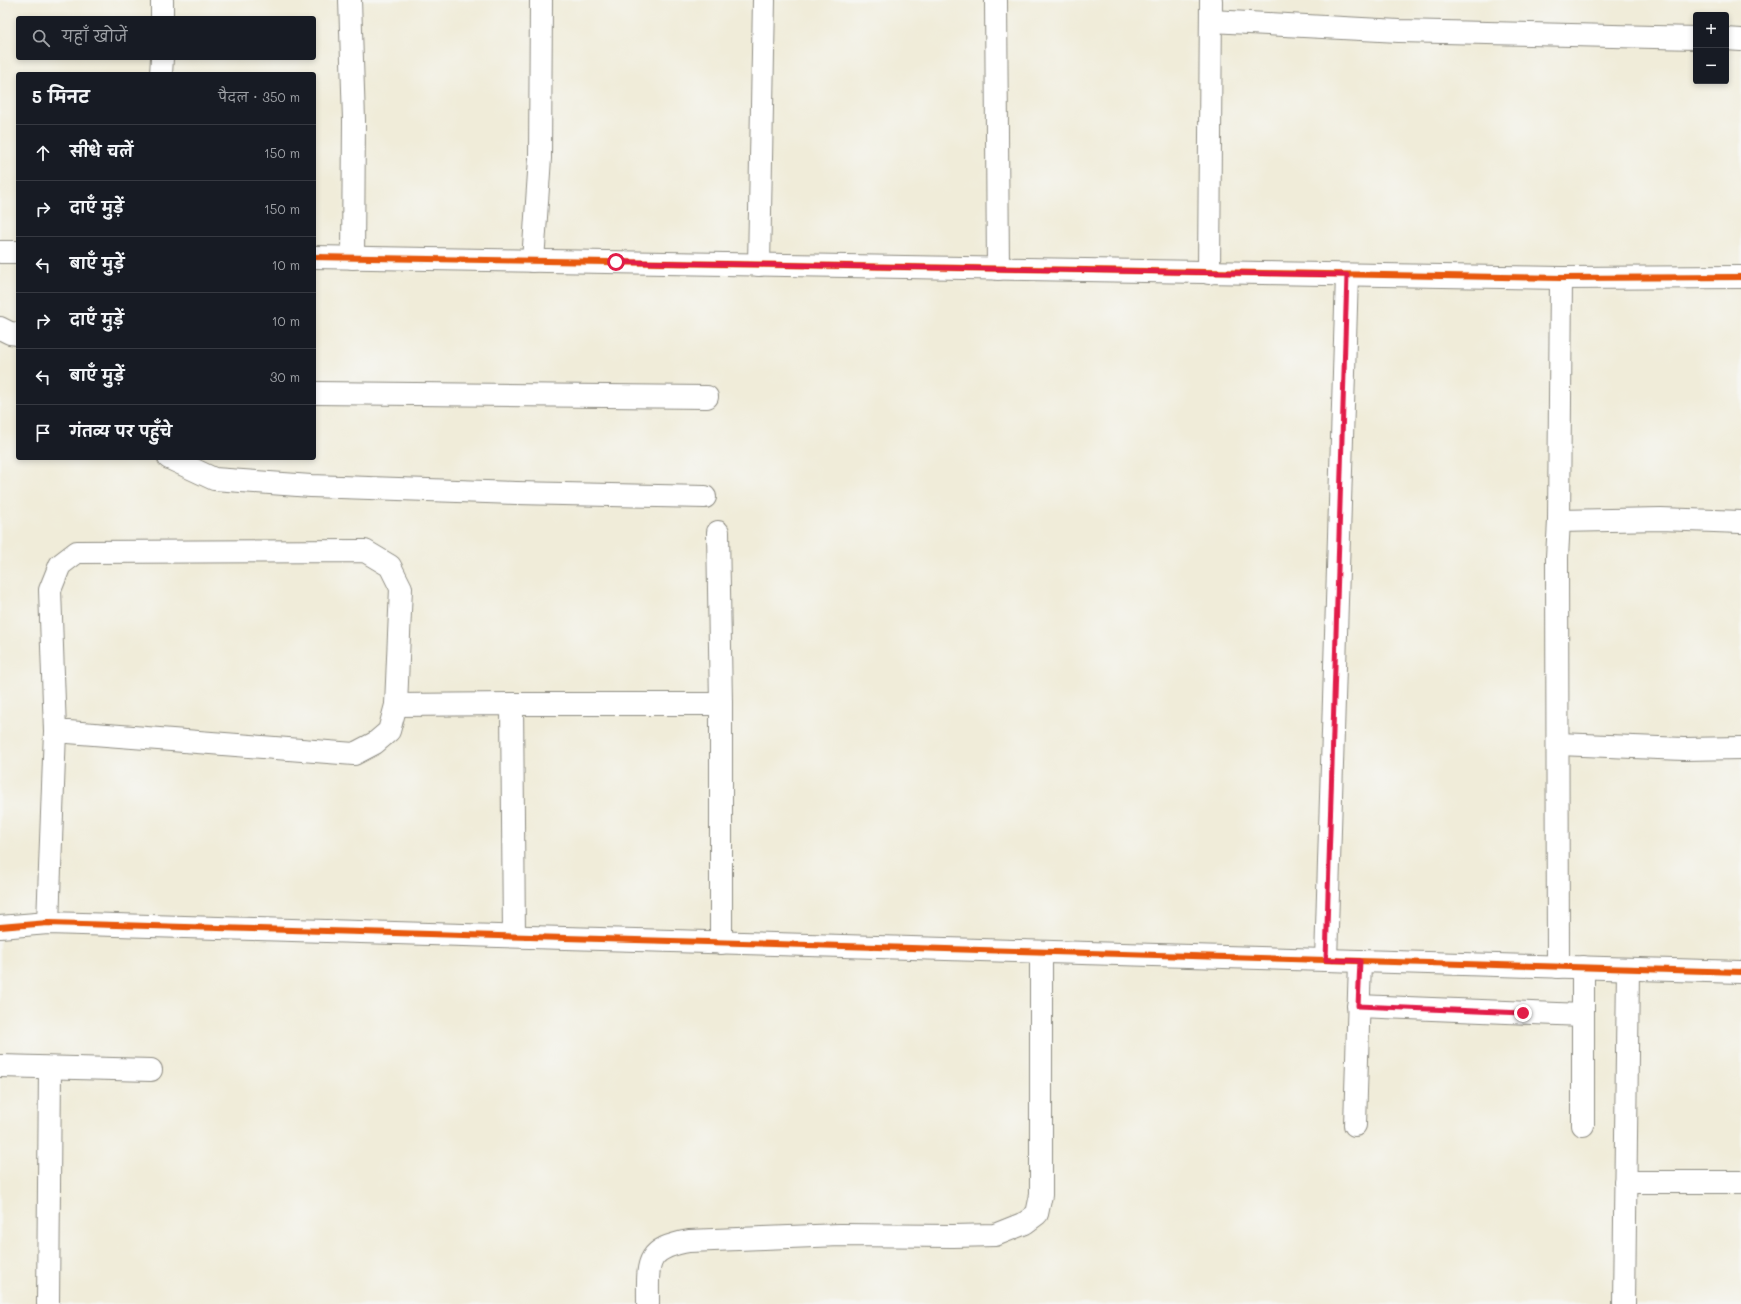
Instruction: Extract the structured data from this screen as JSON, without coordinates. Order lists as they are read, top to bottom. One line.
{"page":{"map_buttons":["+","−"],"search":"यहाँ खोजें","heading":["5 मिनट","पैदल · 350 m"],"list":[["सीधे चलें","150 m"],["दाएँ मुड़ें","150 m"],["बाएँ मुड़ें","10 m"],["दाएँ मुड़ें","10 m"],["बाएँ मुड़ें","30 m"],"गंतव्य पर पहुँचे"]}}
